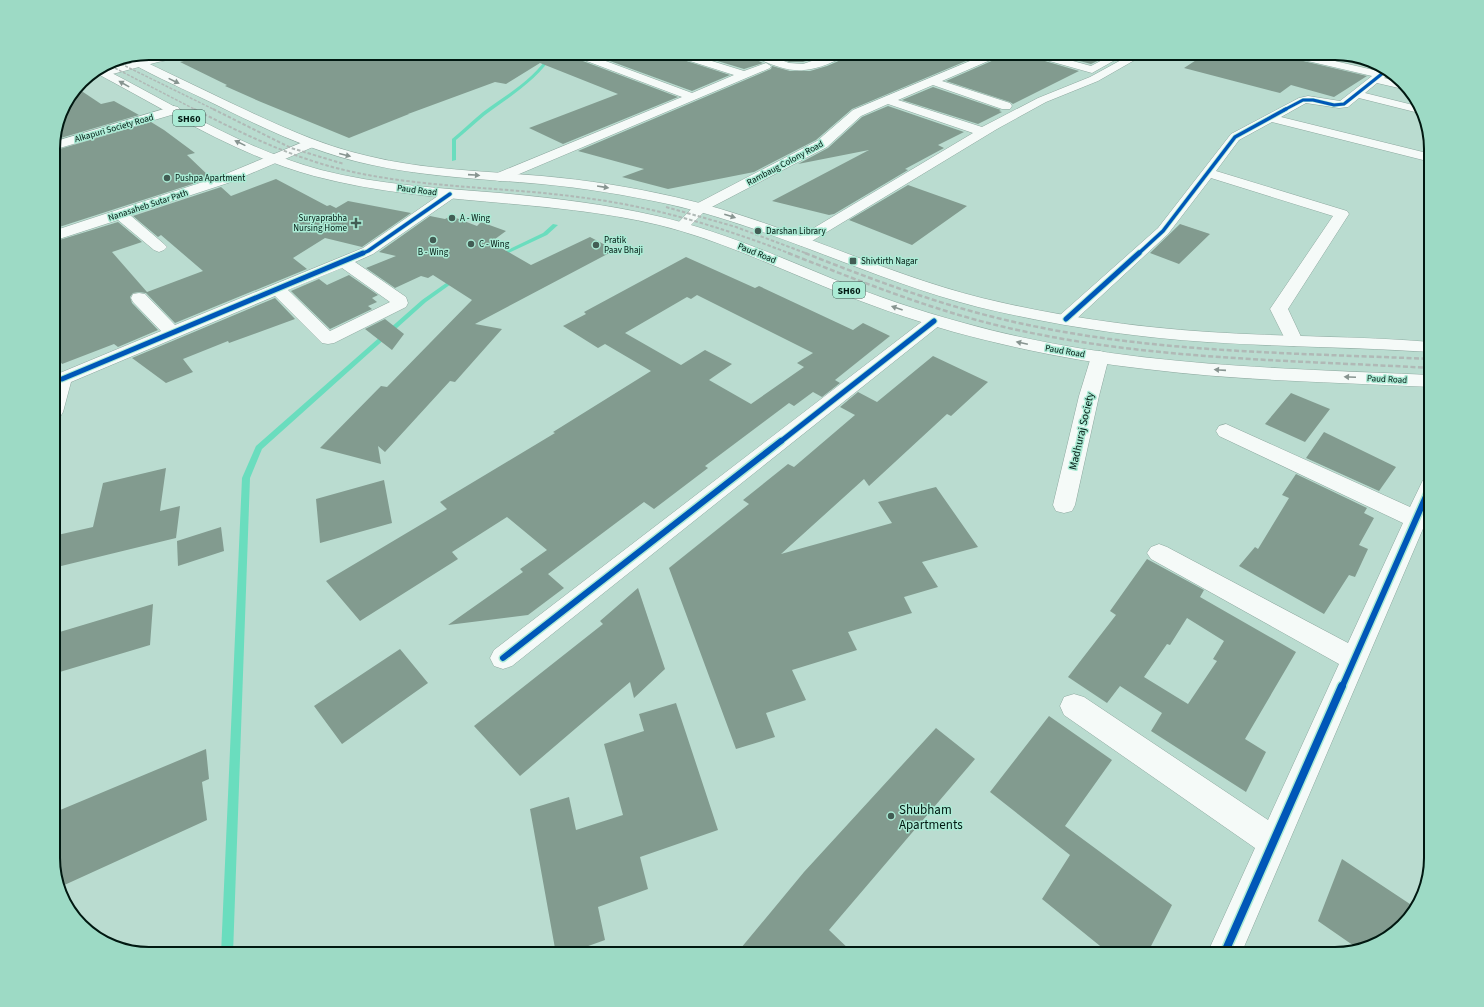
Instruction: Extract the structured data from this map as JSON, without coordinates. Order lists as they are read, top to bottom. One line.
{"streets":{"street":["SH60","Alkapuri Society Road","Rambaug Colony Road","Paud Road","Nanasaheb Sutar Path","Madhuraj Society"]},"crossings":[["Alkapuri Society Road","Paud Road"],["Rambaug Colony Road","Paud Road"],["Paud Road","Nanasaheb Sutar Path"],["Paud Road","Madhuraj Society"]],"places":{"other":["Pushpa Apartment","A - Wing","Darshan Library","B - Wing","C - Wing","Pratik Paav Bhaji","Shubham Apartments"],"health":["Suryaprabha Nursing Home"],"transit":["Shivtirth Nagar"]}}
